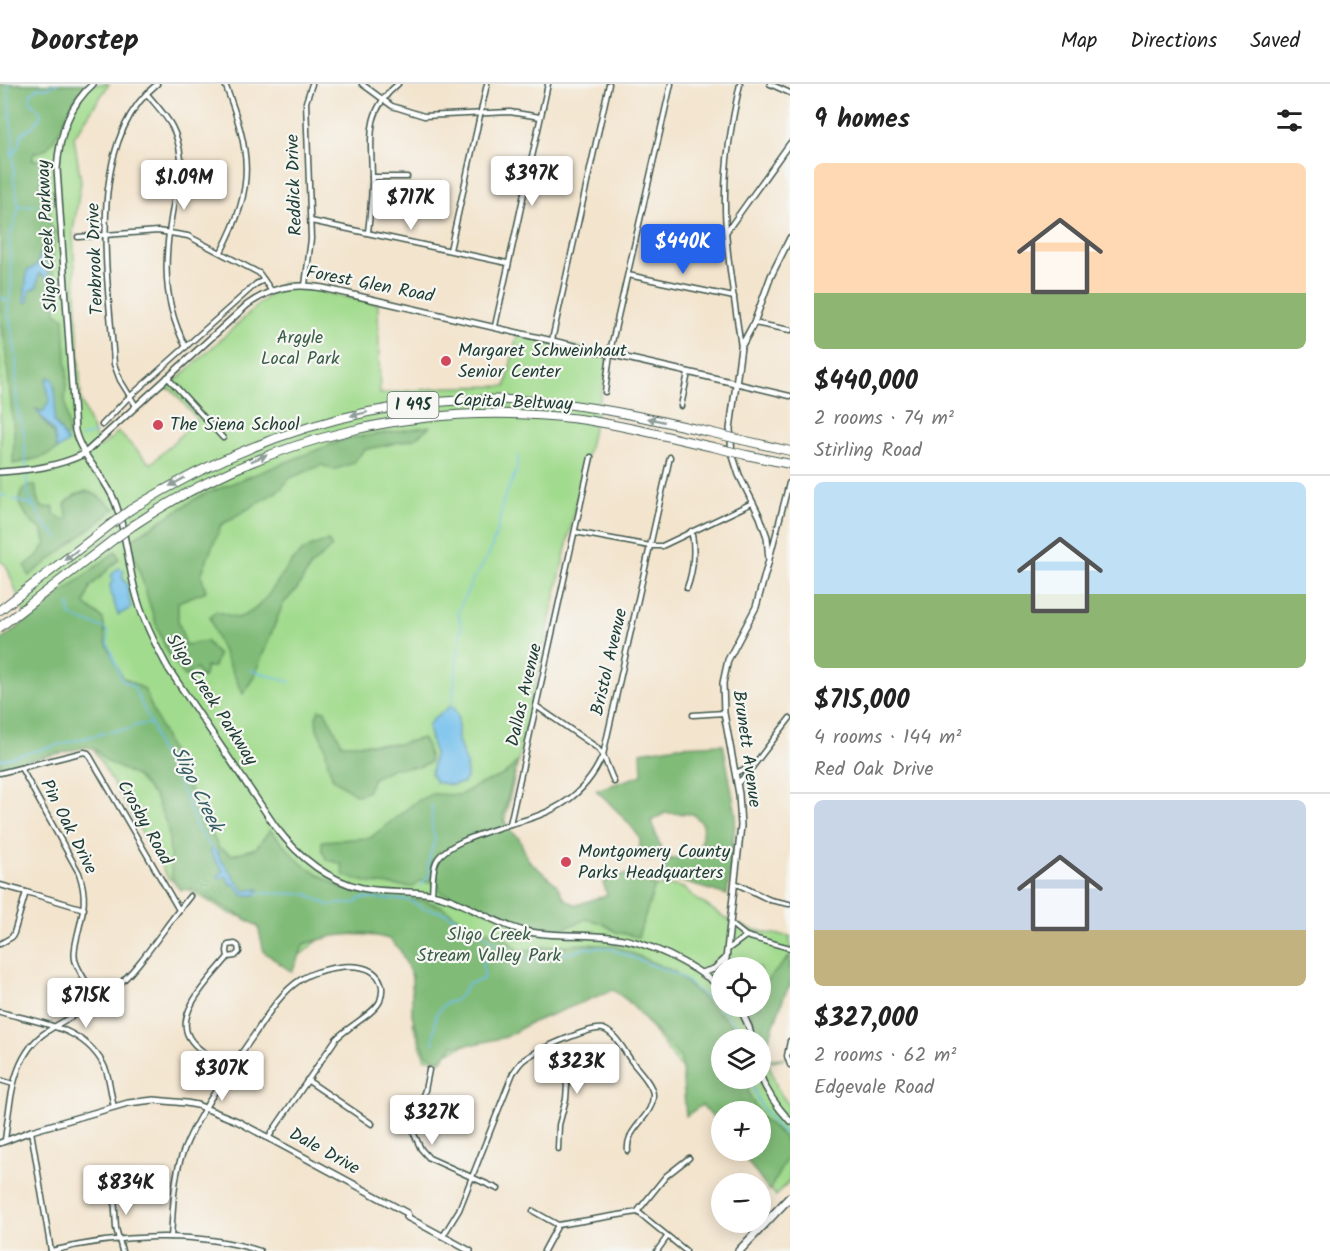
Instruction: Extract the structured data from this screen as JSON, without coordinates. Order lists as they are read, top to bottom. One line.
{"streets":{"highway":["Capital Beltway","I 495"],"street":["Reddick Drive","Sligo Creek Parkway","Tenbrook Drive","Forest Glen Road","Bristol Avenue","Dallas Avenue","Brunett Avenue","Crosby Road","Pin Oak Drive","Dale Drive"]},"crossings":[["Reddick Drive","Forest Glen Road"],["Sligo Creek Parkway","Forest Glen Road"],["Tenbrook Drive","Forest Glen Road"],["Forest Glen Road","Brunett Avenue"],["Bristol Avenue","Dallas Avenue"],["Crosby Road","Pin Oak Drive"]],"water":["Sligo Creek"],"parks":["Argyle Local Park","Sligo Creek Stream Valley Park"],"places":["Margaret Schweinhaut Senior Center","The Siena School","Montgomery County Parks Headquarters"],"page":{"header":"Doorstep","nav":["Map","Directions","Saved"],"heading":"9 homes","price":["$397K","$1.09M","$717K","$440K","$715K","$323K","$307K","$327K","$834K"],"list":[{"name":"$440,000","note":"2 rooms · 74 m² · Stirling Road"},{"name":"$715,000","note":"4 rooms · 144 m² · Red Oak Drive"},{"name":"$327,000","note":"2 rooms · 62 m² · Edgevale Road"}],"map_buttons":["+","−"]}}
